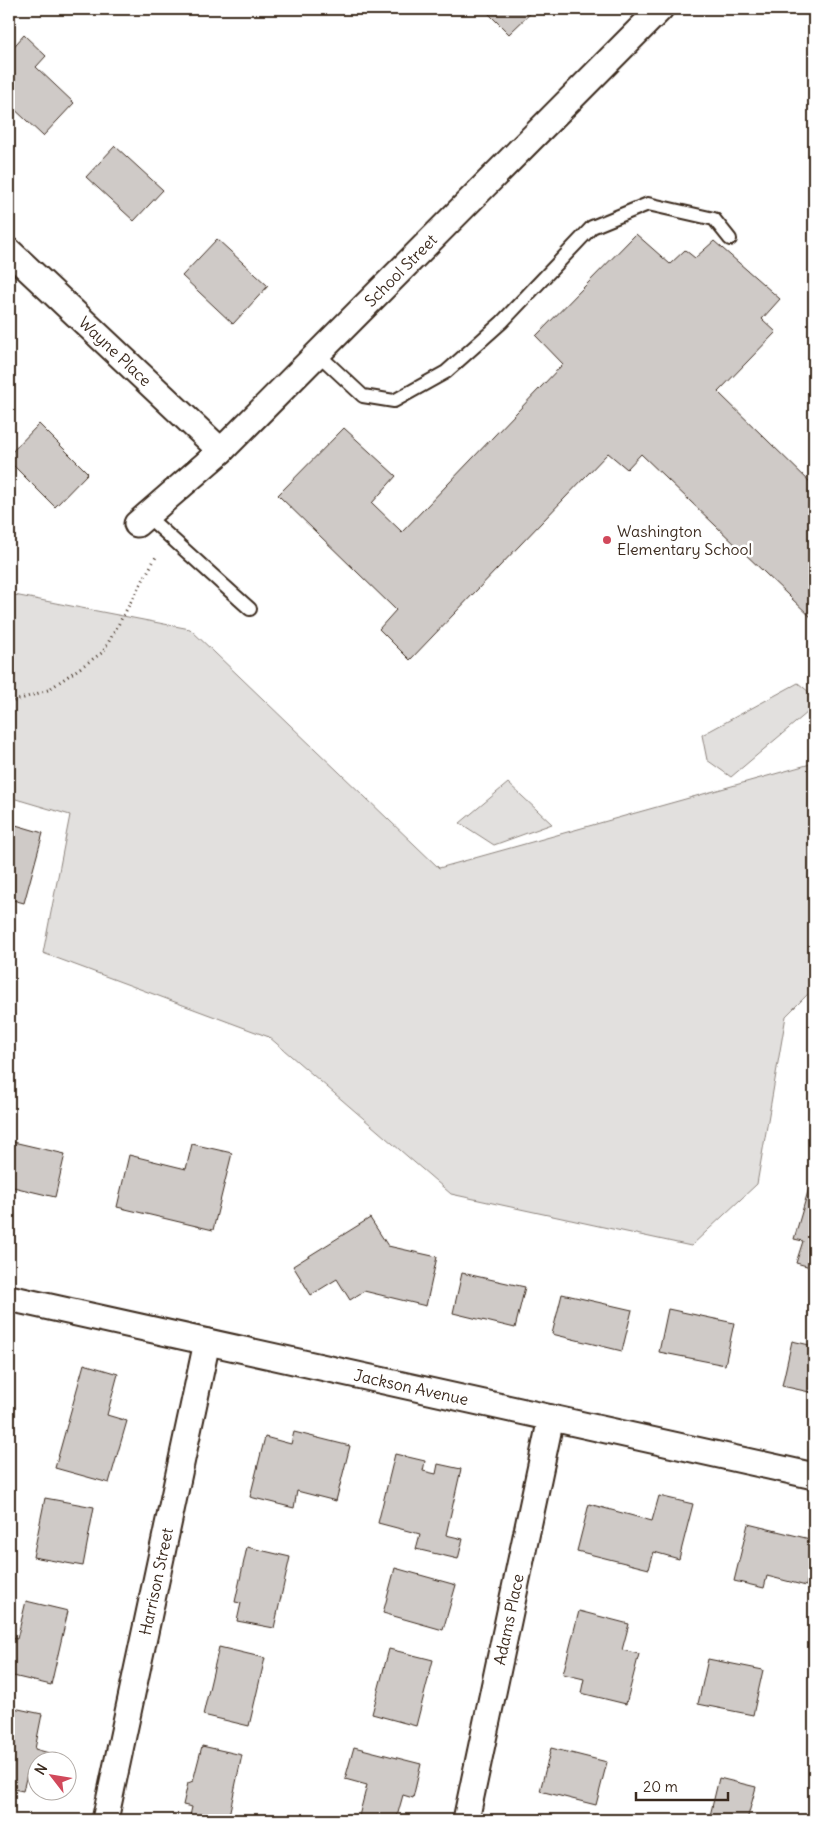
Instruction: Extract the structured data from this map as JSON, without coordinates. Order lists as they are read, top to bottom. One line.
{"streets":{"street":["School Street","Wayne Place","Jackson Avenue","Harrison Street","Adams Place"]},"crossings":[["School Street","Wayne Place"],["Jackson Avenue","Harrison Street"],["Jackson Avenue","Adams Place"]],"places":["Washington Elementary School"],"scale_bar":"20 m","north":"top left"}
